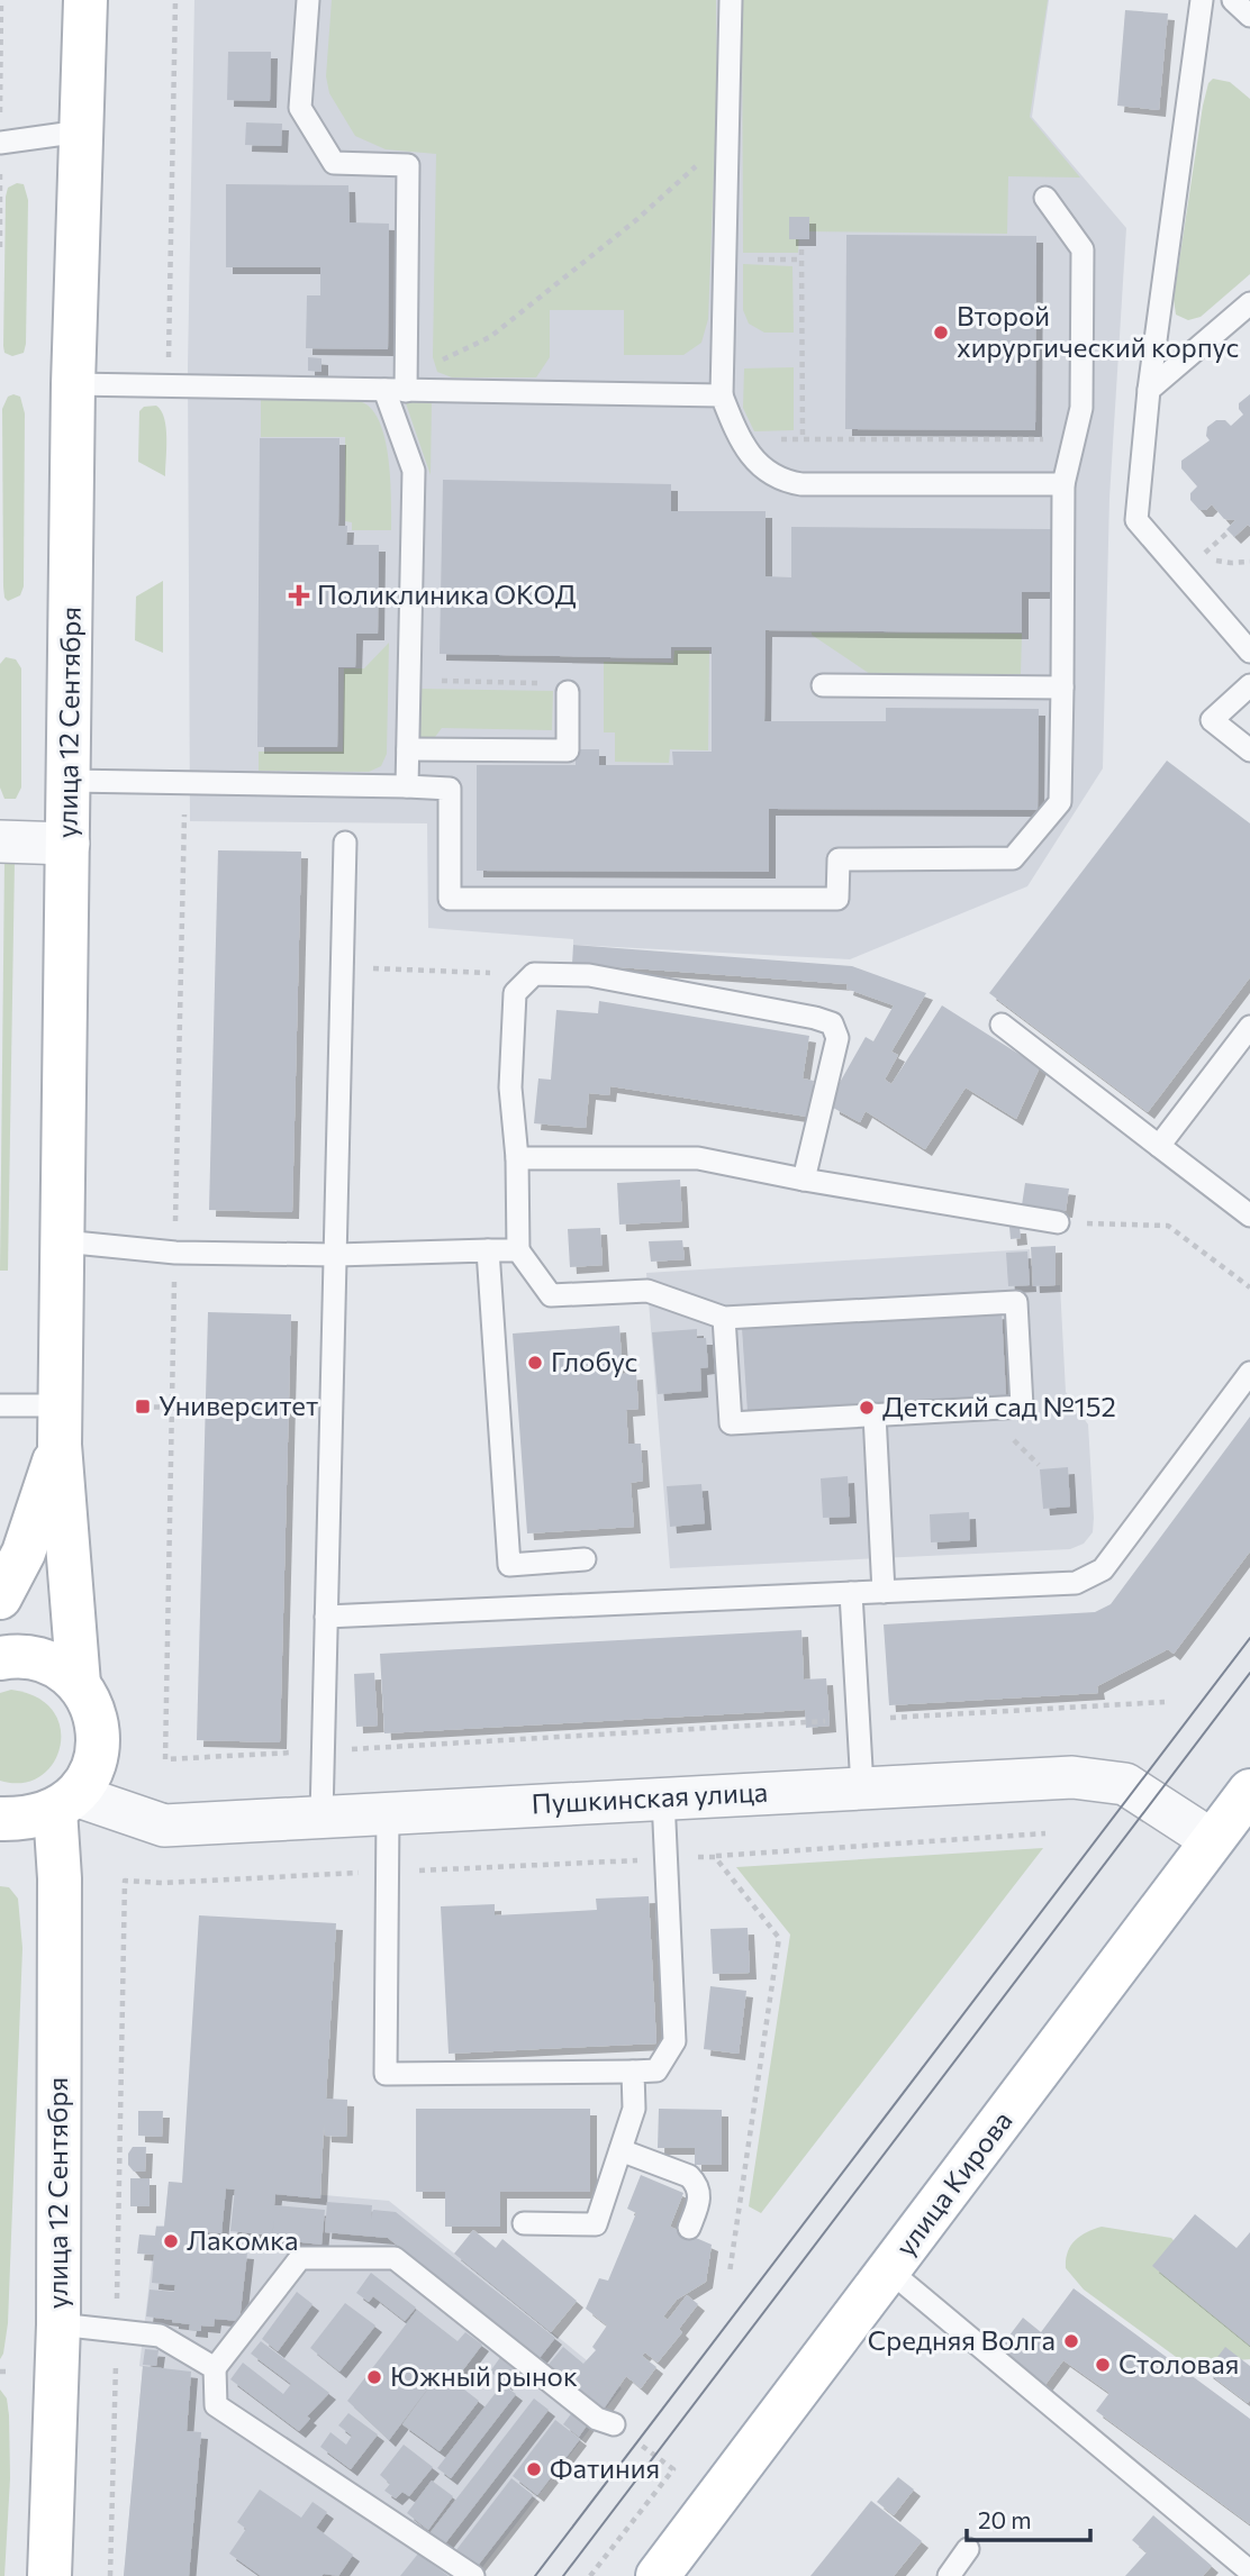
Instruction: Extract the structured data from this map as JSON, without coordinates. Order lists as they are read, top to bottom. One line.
{"streets":{"main road":["улица 12 Сентября","улица Кирова"],"street":["Пушкинская улица"]},"crossings":[["улица 12 Сентября","Пушкинская улица"],["Пушкинская улица","улица Кирова"]],"places":{"other":["Второй хирургический корпус","Глобус","Детский сад №152","Лакомка","Средняя Волга","Столовая","Южный рынок","Фатиния"],"health":["Поликлиника ОКОД"],"transit":["Университет"]},"scale_bar":"20 m"}
